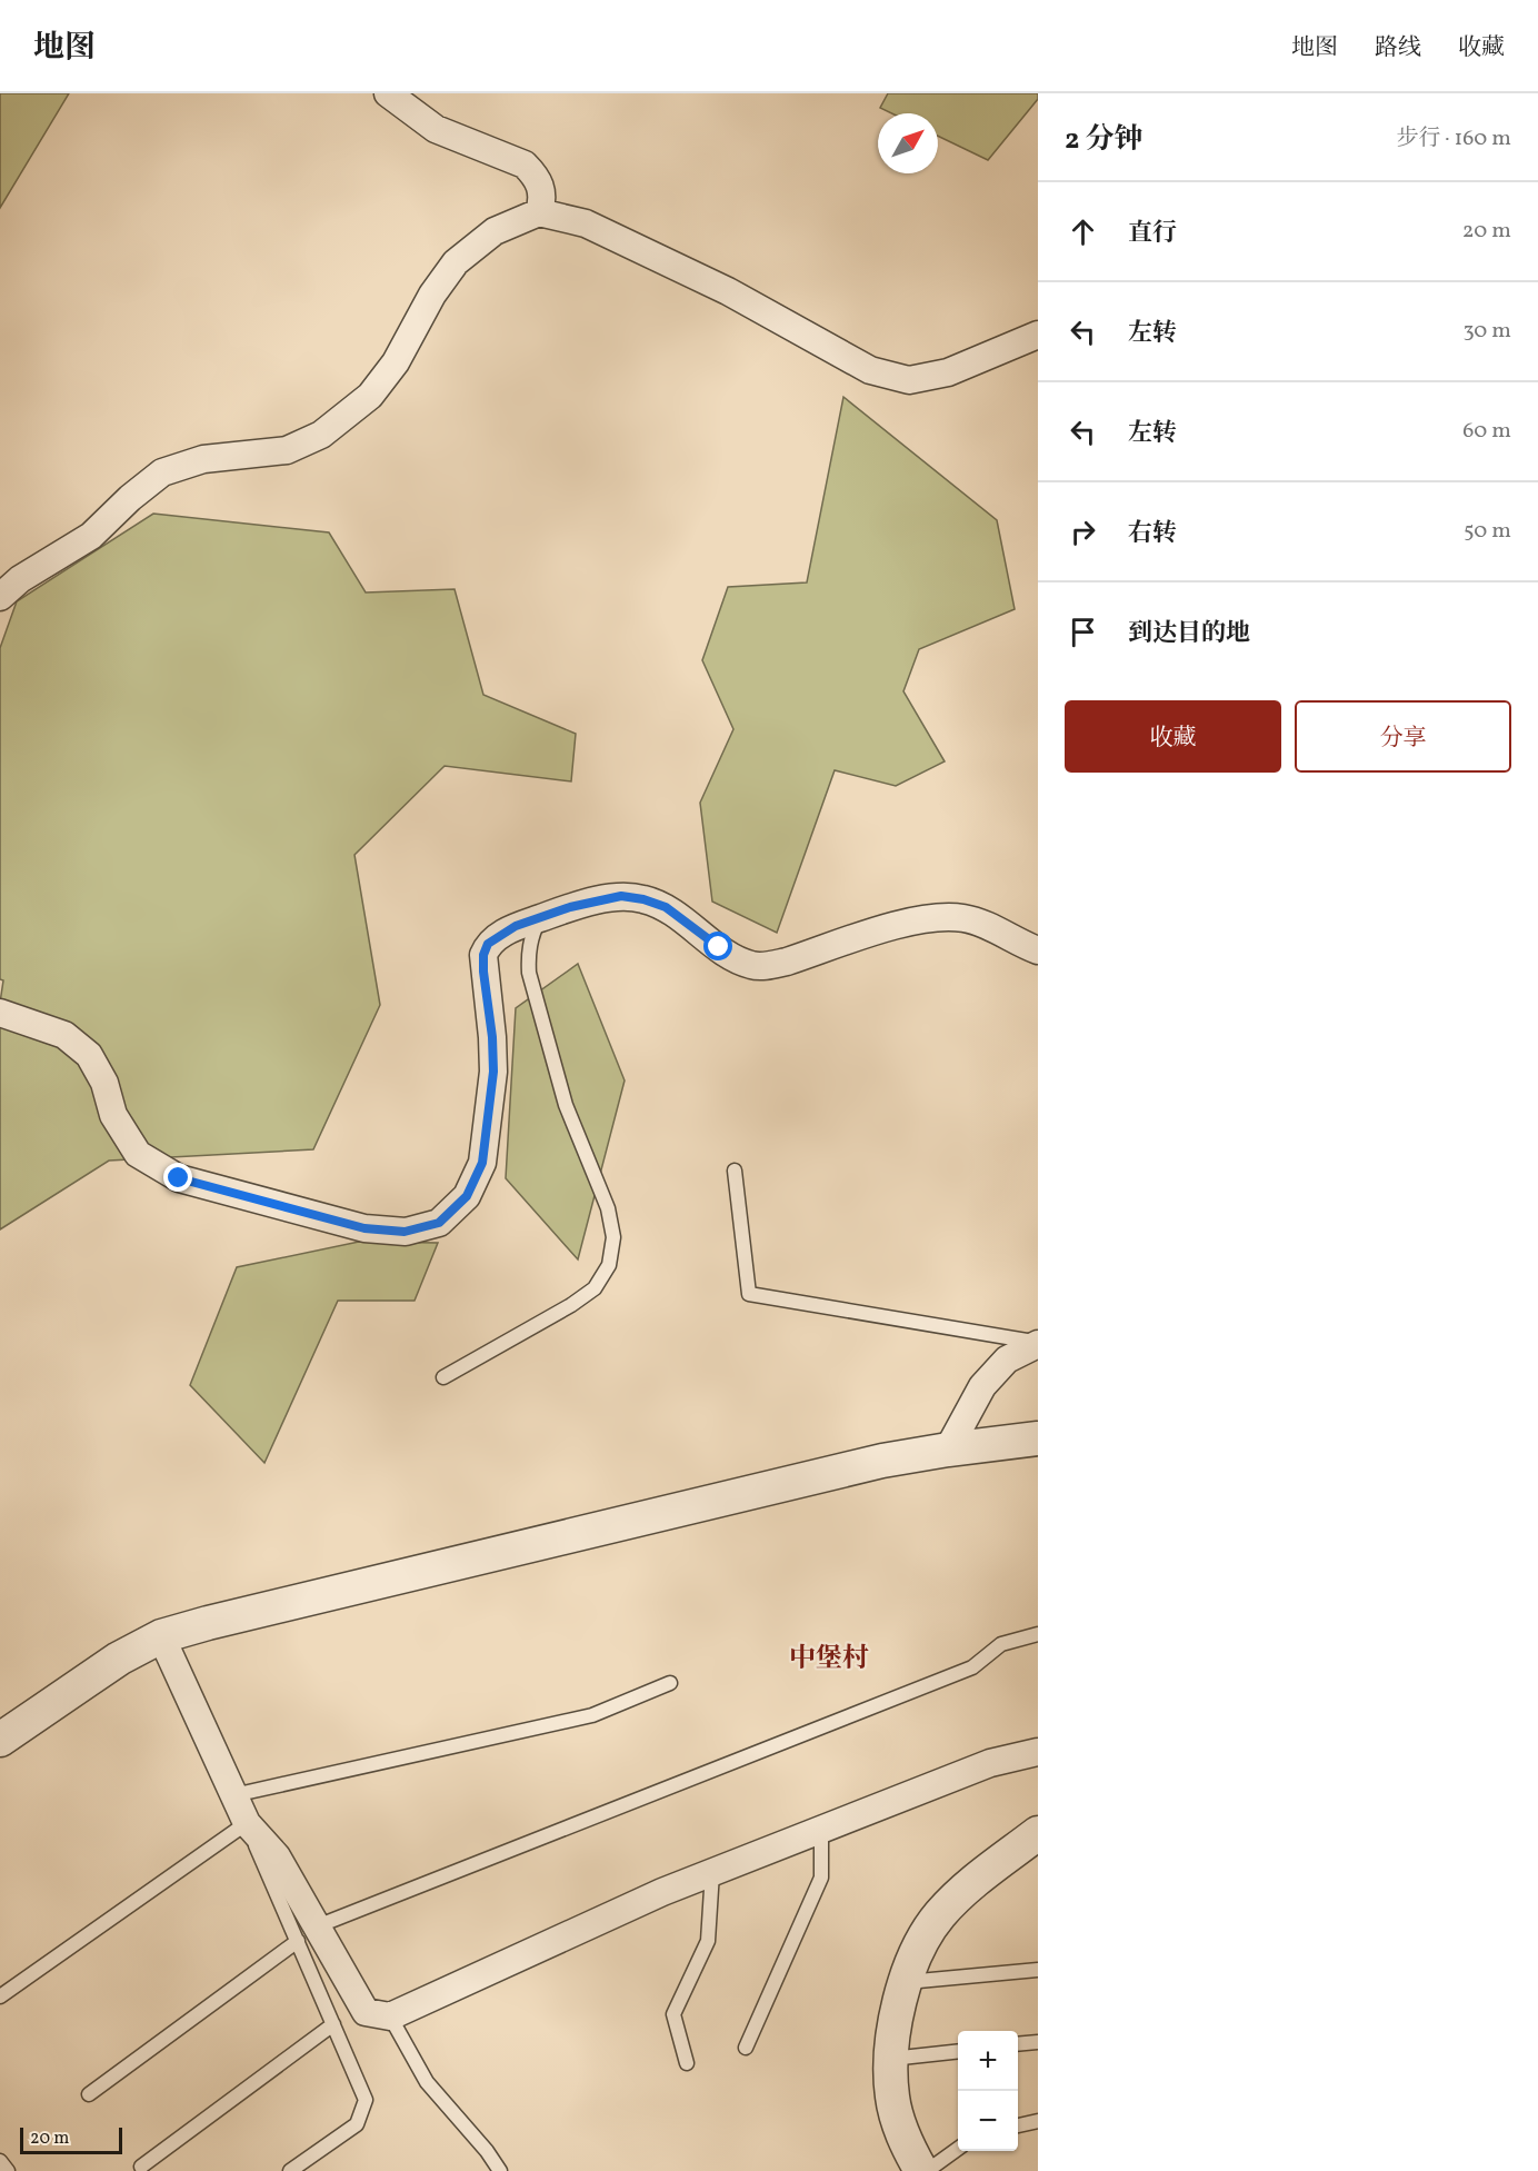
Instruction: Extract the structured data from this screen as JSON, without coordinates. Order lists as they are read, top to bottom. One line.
{"districts":["中堡村"],"scale_bar":"20 m","north":"top right","page":{"header":"地图","nav":["地图","路线","收藏"],"heading":["2 分钟","步行 · 160 m"],"list":[["直行","20 m"],["左转","30 m"],["左转","60 m"],["右转","50 m"],"到达目的地"],"buttons":["收藏","分享"],"map_buttons":["+","−"],"scale":"20 m"}}
